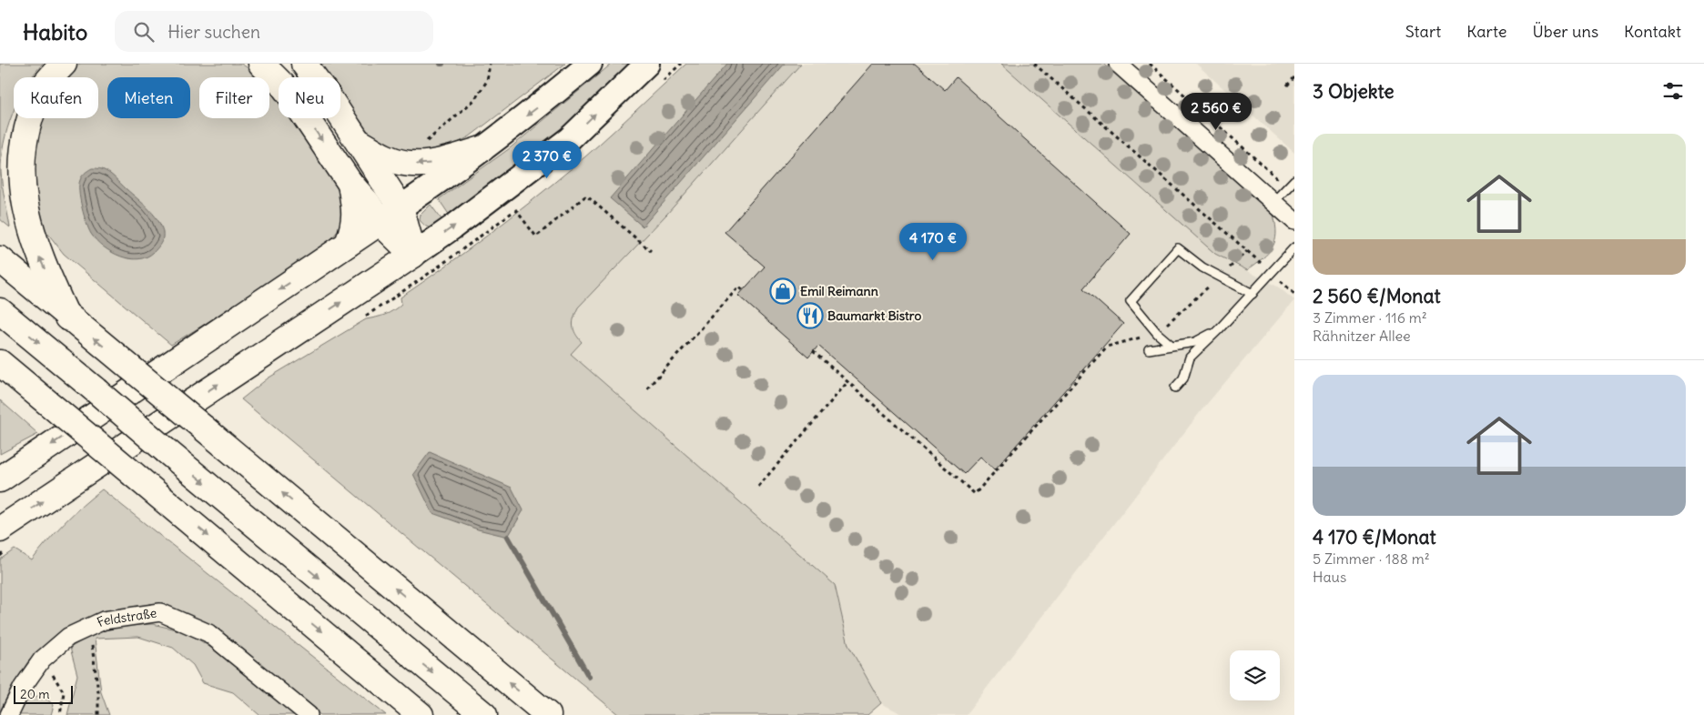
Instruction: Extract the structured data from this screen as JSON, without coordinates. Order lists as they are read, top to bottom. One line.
{"streets":{"street":["Feldstraße"]},"places":{"shop":["Emil Reimann"],"restaurant":["Baumarkt Bistro"]},"scale_bar":"20 m","page":{"header":"Habito","search":"Hier suchen","nav":["Start","Karte","Über uns","Kontakt"],"heading":"3 Objekte","chip":["Kaufen","Mieten","Filter","Neu"],"price":["2 560 €","2 370 €","4 170 €"],"list":[{"name":"2 560 €/Monat","note":"3 Zimmer · 116 m² · Rähnitzer Allee"},{"name":"4 170 €/Monat","note":"5 Zimmer · 188 m² · Haus"}],"scale":"20 m"}}
